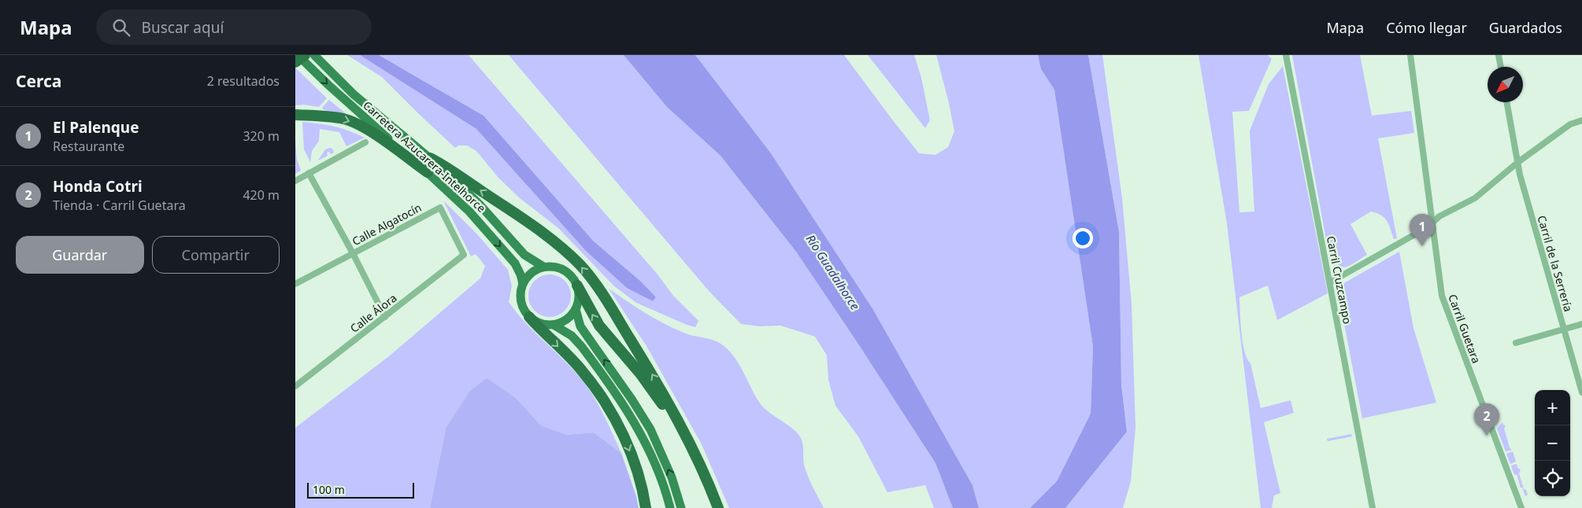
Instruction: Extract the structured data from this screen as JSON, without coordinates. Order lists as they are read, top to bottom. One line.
{"streets":{"main road":["Carretera Azucarera-Intelhorce"],"street":["Calle Algatocín","Carril de la Serrería","Carril Cruzcampo","Calle Álora","Carril Guetara"]},"crossings":[["Calle Algatocín","Calle Álora"]],"water":["Río Guadalhorce"],"scale_bar":"100 m","north":"bottom left","page":{"header":"Mapa","search":"Buscar aquí","nav":["Mapa","Cómo llegar","Guardados"],"heading":["Cerca","2 resultados"],"list":[{"mark":"1","name":"El Palenque","note":"Restaurante","value":"320 m"},{"mark":"2","name":"Honda Cotri","note":"Tienda · Carril Guetara","value":"420 m"}],"pins":["1","2"],"buttons":["Guardar","Compartir"],"map_buttons":["+","−"],"scale":"100 m"}}
